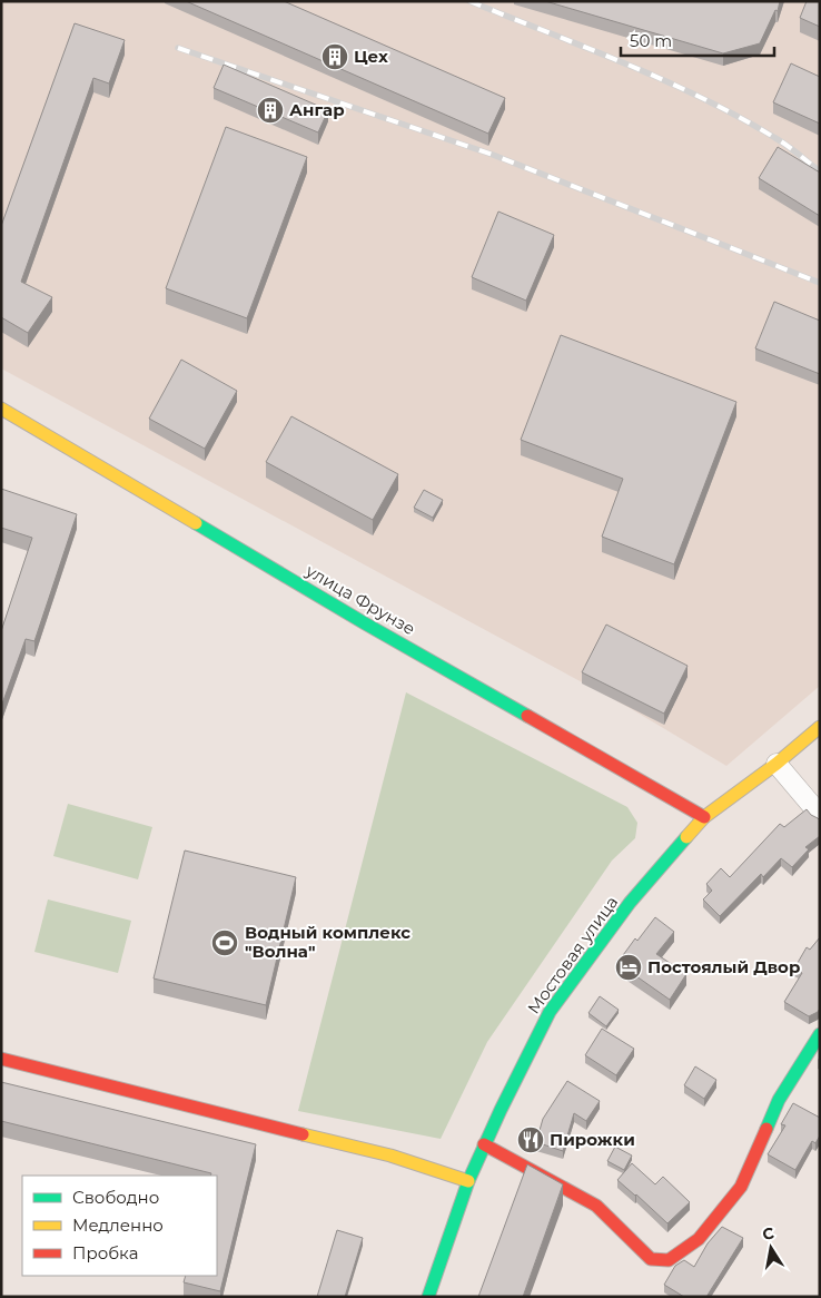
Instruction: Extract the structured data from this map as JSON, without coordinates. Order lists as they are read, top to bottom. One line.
{"streets":{"street":["улица Фрунзе","Мостовая улица"]},"crossings":[["улица Фрунзе","Мостовая улица"]],"places":{"building":["Цех","Ангар"],"sports":["Водный комплекс \"Волна\""],"hotel":["Постоялый Двор"],"restaurant":["Пирожки"]},"legend":["Свободно","Медленно","Пробка"],"scale_bar":"50 m","north":"top"}
